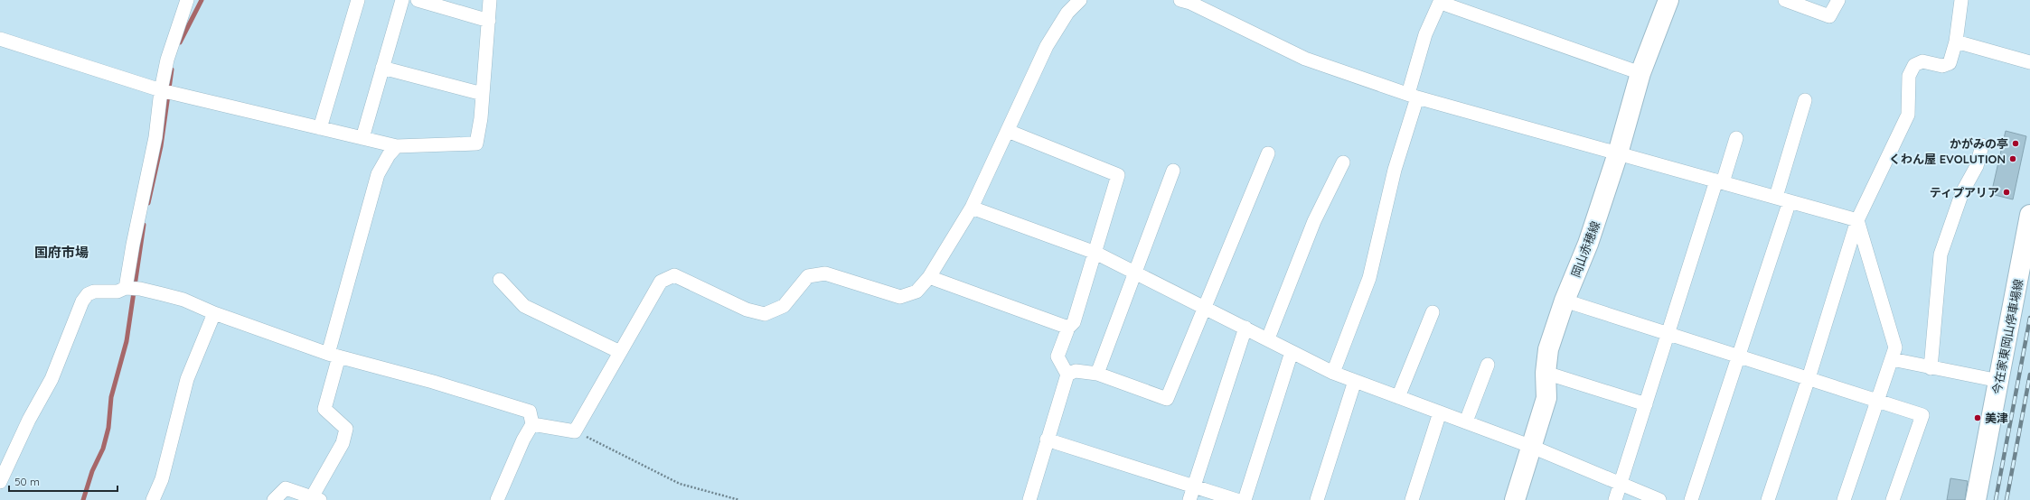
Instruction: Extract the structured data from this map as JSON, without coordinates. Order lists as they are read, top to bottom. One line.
{"streets":{"main road":["岡山赤穂線","今在家東岡山停車場線"]},"districts":["国府市場"],"places":["かがみの亭","くわん屋 EVOLUTION","ティプアリア","美津"],"scale_bar":"50 m"}
